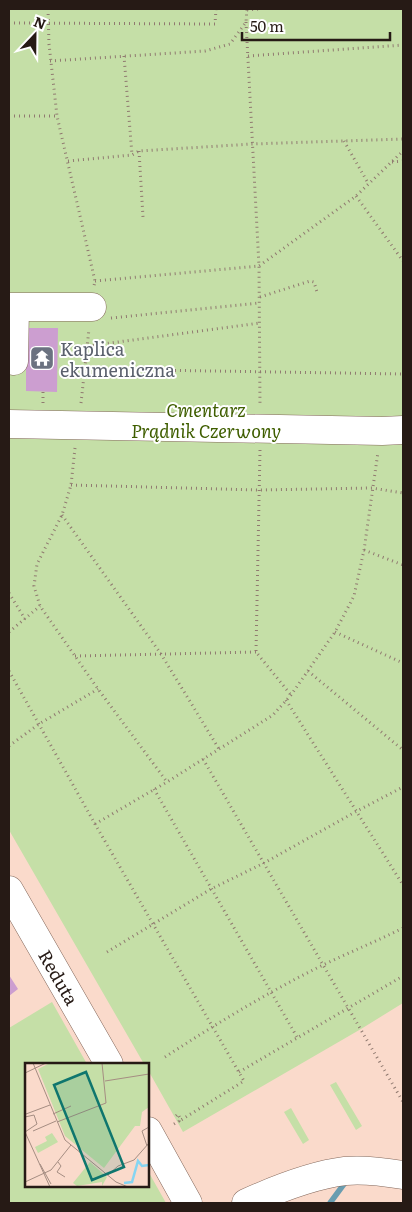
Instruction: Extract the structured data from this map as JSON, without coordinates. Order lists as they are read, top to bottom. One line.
{"streets":{"street":["Reduta"]},"parks":["Cmentarz Prądnik Czerwony"],"places":{"temple":["Kaplica ekumeniczna"]},"scale_bar":"50 m","north":"top"}
